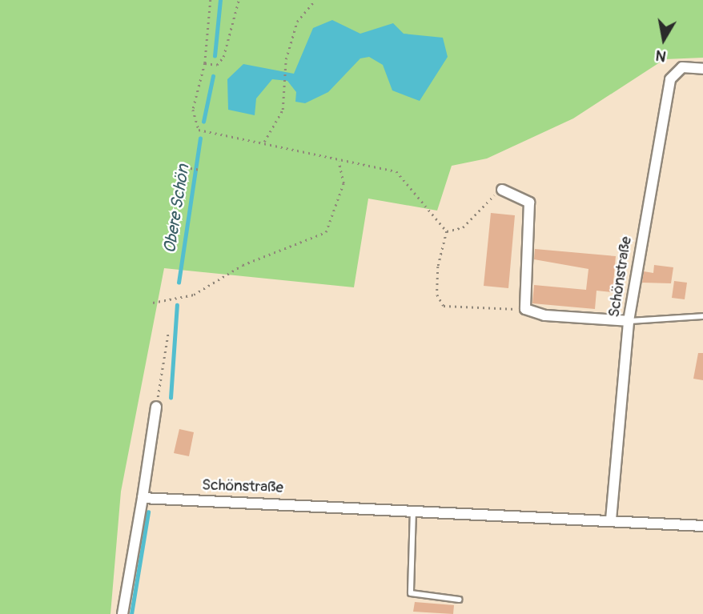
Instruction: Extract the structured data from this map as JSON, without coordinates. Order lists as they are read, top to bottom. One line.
{"streets":{"street":["Schönstraße"]},"water":["Obere Schön"],"north":"bottom"}
